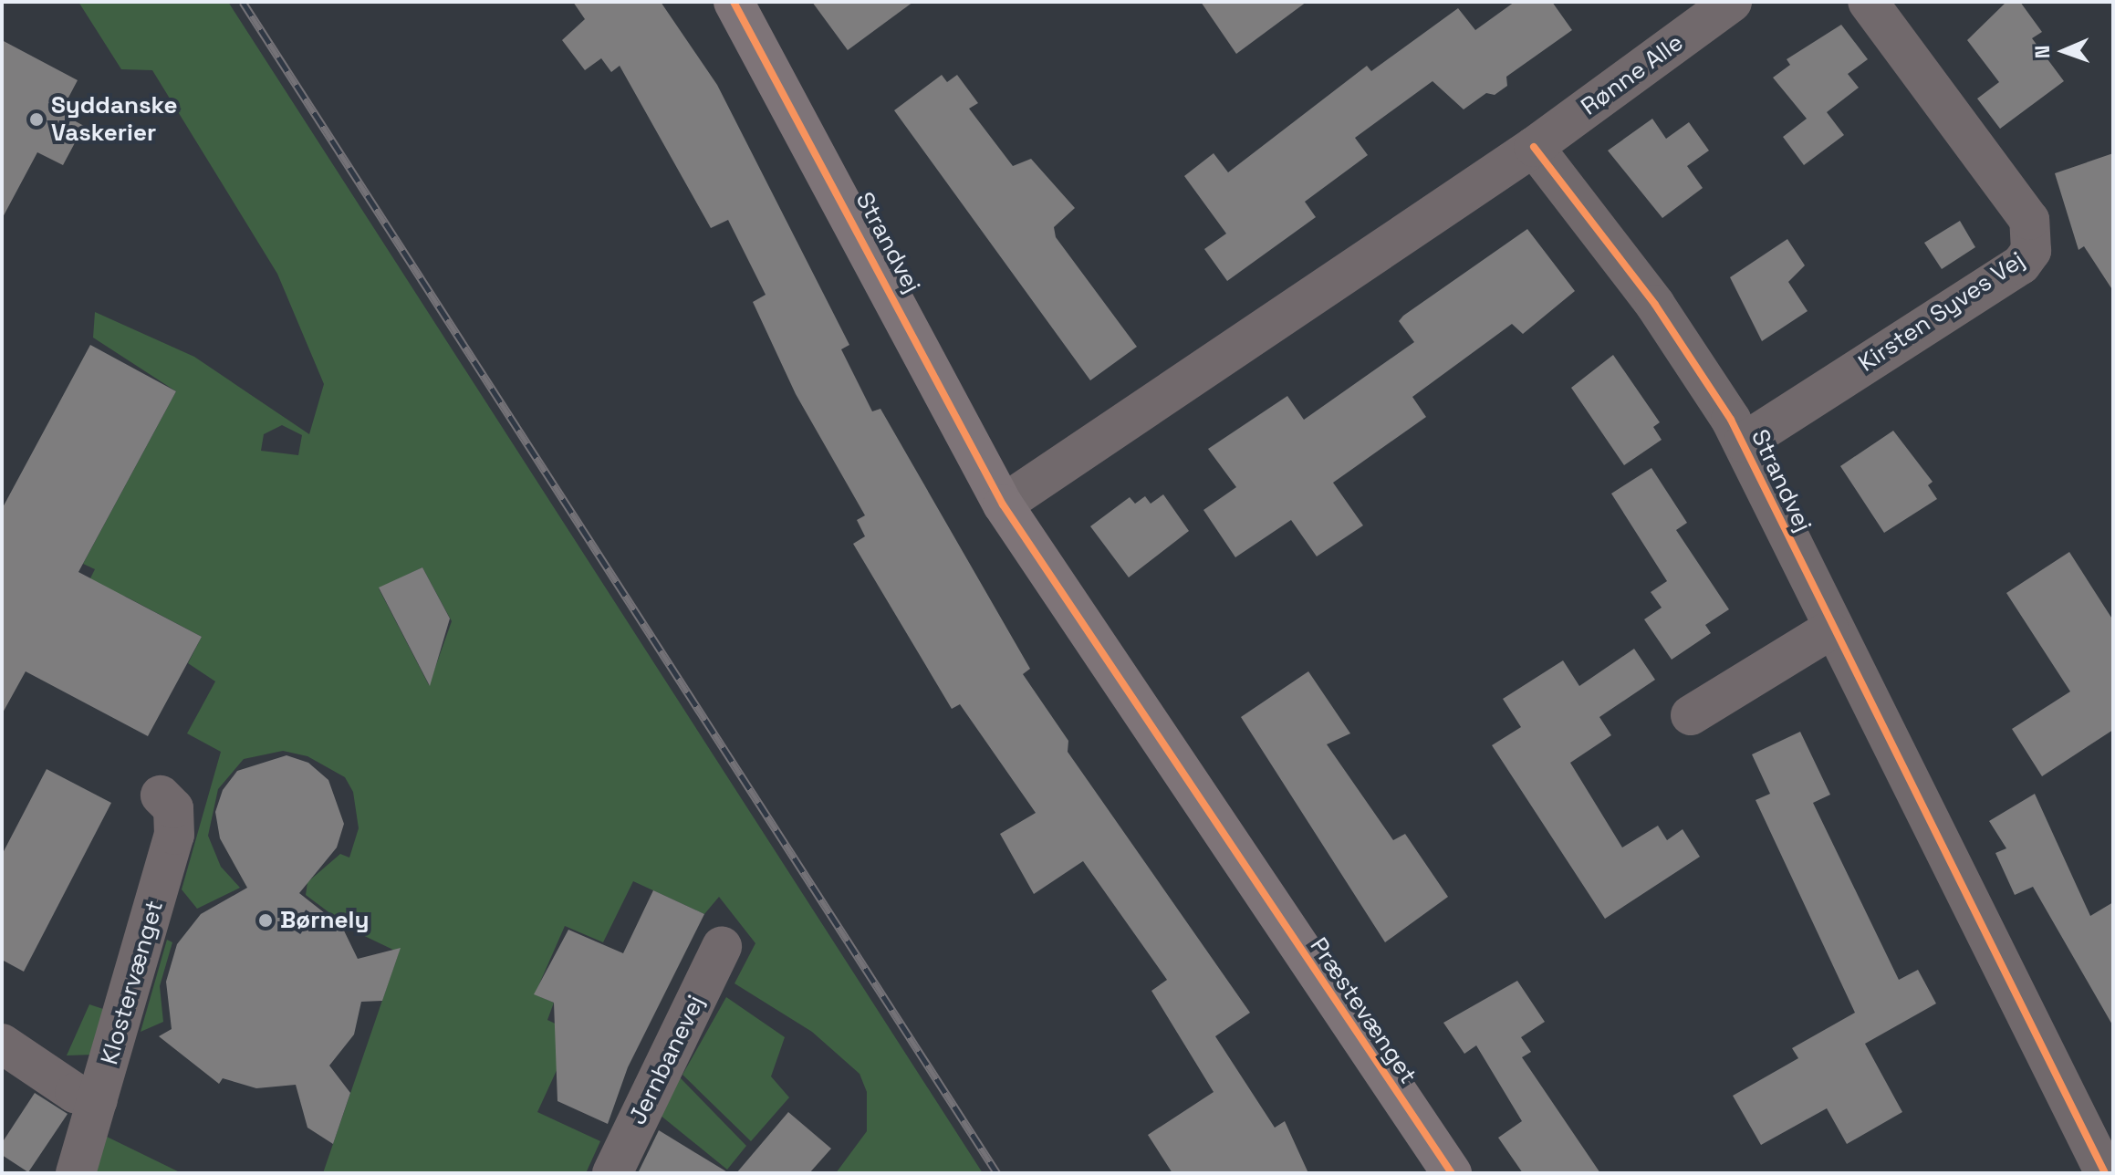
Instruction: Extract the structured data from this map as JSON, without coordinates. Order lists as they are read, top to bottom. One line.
{"streets":{"street":["Rønne Alle","Strandvej","Kirsten Syves Vej","Klostervænget","Præstevænget","Jernbanevej"]},"crossings":[["Rønne Alle","Strandvej"],["Strandvej","Kirsten Syves Vej"],["Strandvej","Præstevænget"]],"places":["Syddanske Vaskerier","Børnely"],"north":"left"}
